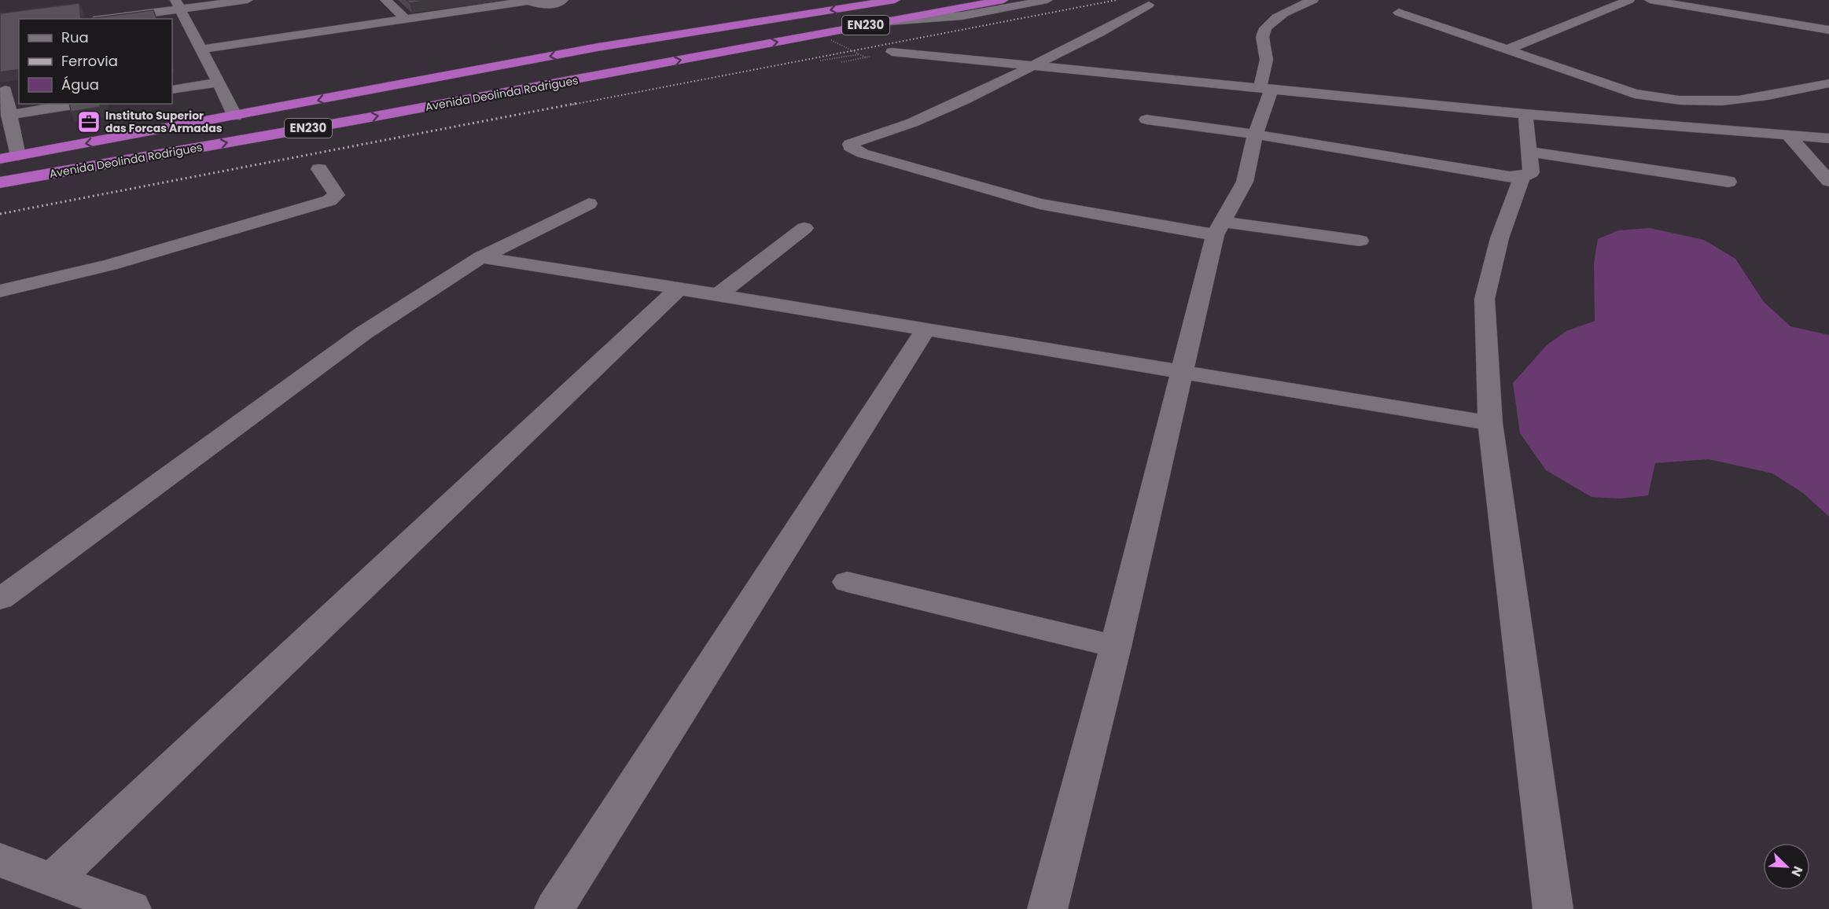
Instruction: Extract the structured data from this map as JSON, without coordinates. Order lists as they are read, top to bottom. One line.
{"streets":{"highway":["EN230","Avenida Deolinda Rodrigues"]},"places":{"office":["Instituto Superior das Forcas Armadas"]},"legend":["Rua","Ferrovia","Água"],"north":"bottom right"}
